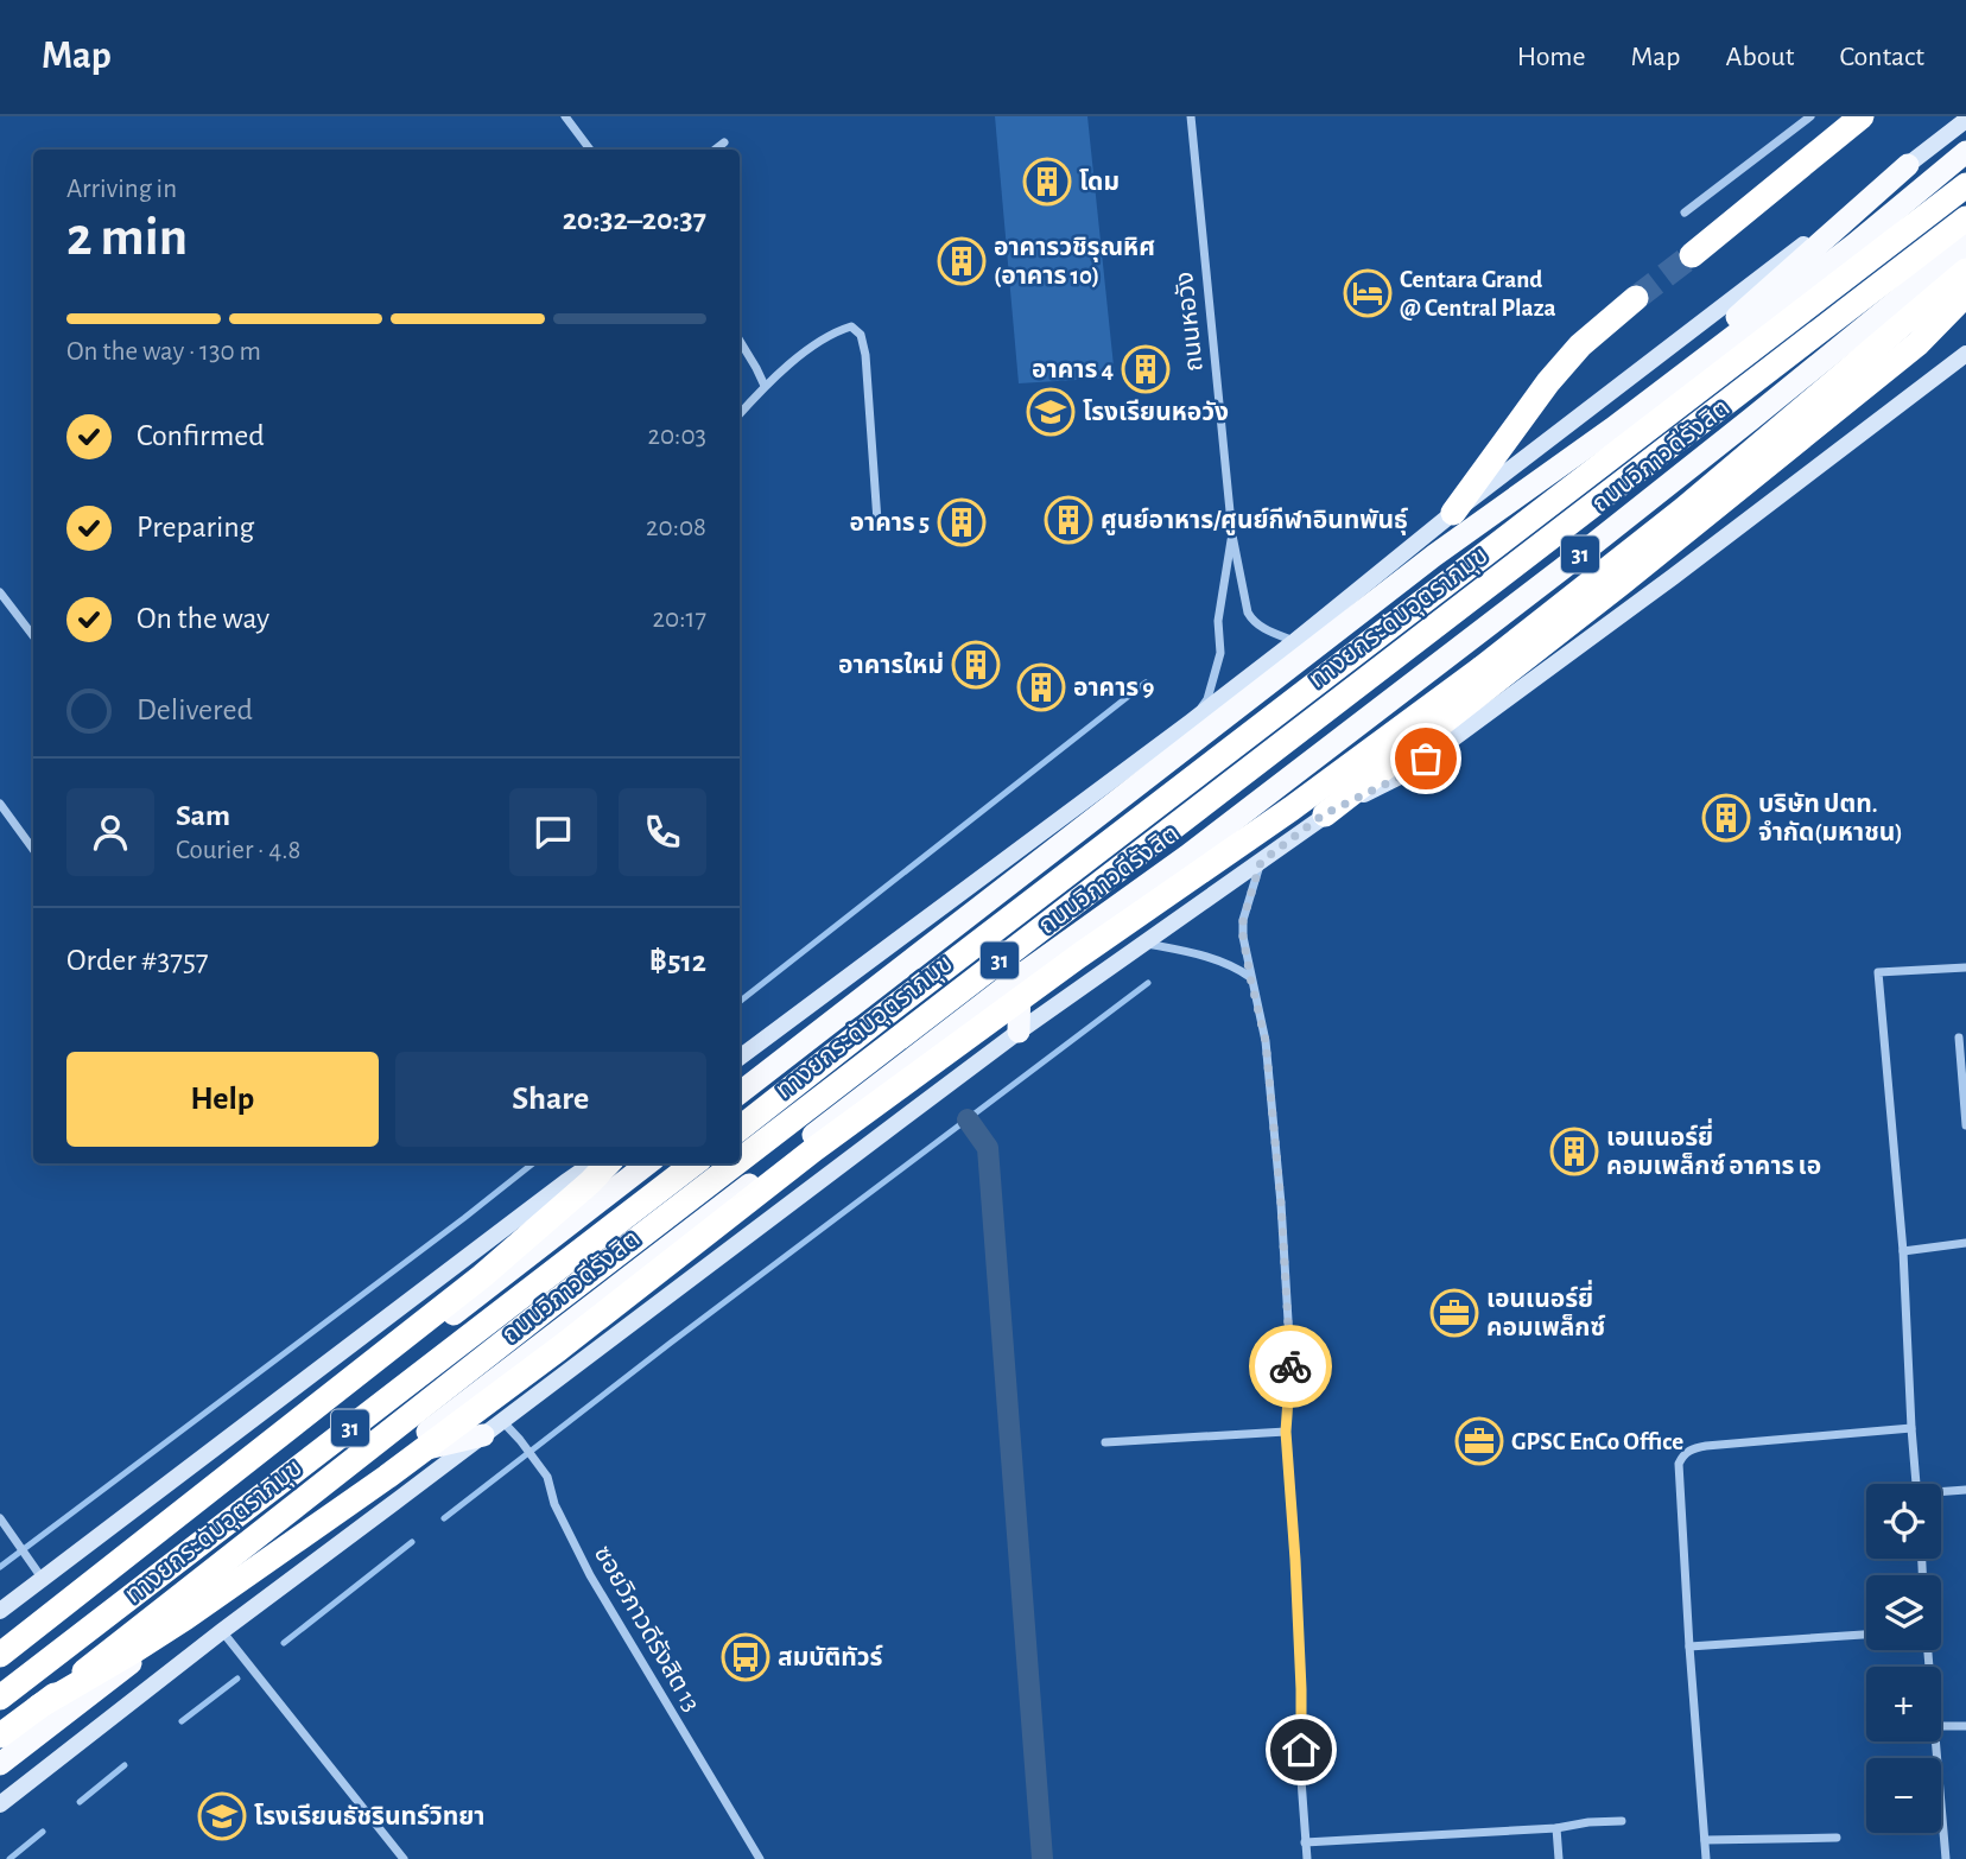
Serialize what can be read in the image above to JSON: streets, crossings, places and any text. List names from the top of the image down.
{
  "streets": {
    "highway": ["ถนนวิภาวดีรังสิต", "31", "ทางยกระดับอุตราภิมุข"],
    "street": ["ถนนหอวัง", "ซอยวิภาวดีรังสิต 13"]
  },
  "places": {
    "building": [
      "โดม",
      "อาคารวชิรุณหิศ (อาคาร 10)",
      "อาคาร 4",
      "ศูนย์อาหาร/ศูนย์กีฬาอินทพันธุ์",
      "อาคาร 5",
      "อาคารใหม่",
      "อาคาร 9",
      "บริษัท ปตท. จำกัด(มหาชน)",
      "เอนเนอร์ยี่ คอมเพล็กซ์ อาคาร เอ"
    ],
    "hotel": ["Centara Grand @ Central Plaza"],
    "school or university": ["โรงเรียนหอวัง", "โรงเรียนธัชรินทร์วิทยา"],
    "office": ["เอนเนอร์ยี่ คอมเพล็กซ์", "GPSC EnCo Office"],
    "bus stop": ["สมบัติทัวร์"]
  },
  "page": {
    "header": "Map",
    "nav": [
      "Home",
      "Map",
      "About",
      "Contact"
    ],
    "heading": ["2 min", "Arriving in", "20:32–20:37"],
    "panel": [
      "Sam",
      "Courier · 4.8",
      "Order #3757",
      "฿512"
    ],
    "bar": "On the way · 130 m",
    "list": [
      ["Confirmed", "20:03"],
      ["Preparing", "20:08"],
      ["On the way", "20:17"],
      "Delivered"
    ],
    "buttons": ["Help", "Share"],
    "map_buttons": ["+", "−"]
  }
}
